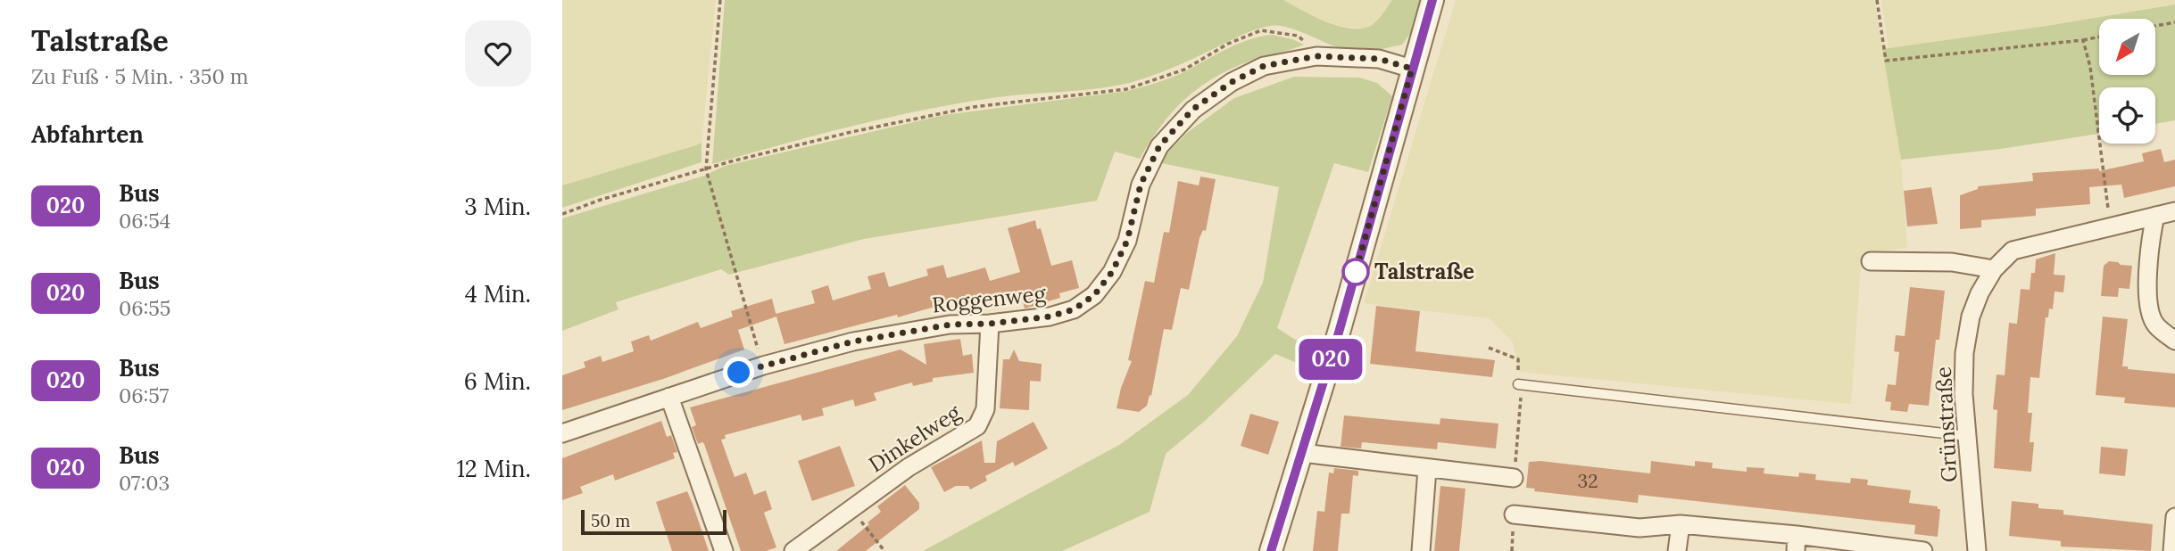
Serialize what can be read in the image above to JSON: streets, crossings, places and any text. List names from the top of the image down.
{
  "streets": {
    "street": ["Roggenweg", "Grünstraße", "Dinkelweg"]
  },
  "crossings": [
    ["Roggenweg", "Dinkelweg"]
  ],
  "places": ["Talstraße"],
  "lines": ["bus line 020"],
  "house_numbers": ["32"],
  "scale_bar": "50 m",
  "north": "bottom left",
  "page": {
    "heading": [
      ["Talstraße", "Zu Fuß · 5 Min. · 350 m"],
      "Abfahrten"
    ],
    "on_map": "020",
    "list": [
      {
        "mark": "020",
        "name": "Bus",
        "note": "06:54",
        "value": "3 Min."
      },
      {
        "mark": "020",
        "name": "Bus",
        "note": "06:55",
        "value": "4 Min."
      },
      {
        "mark": "020",
        "name": "Bus",
        "note": "06:57",
        "value": "6 Min."
      },
      {
        "mark": "020",
        "name": "Bus",
        "note": "07:03",
        "value": "12 Min."
      }
    ],
    "scale": "50 m"
  }
}
